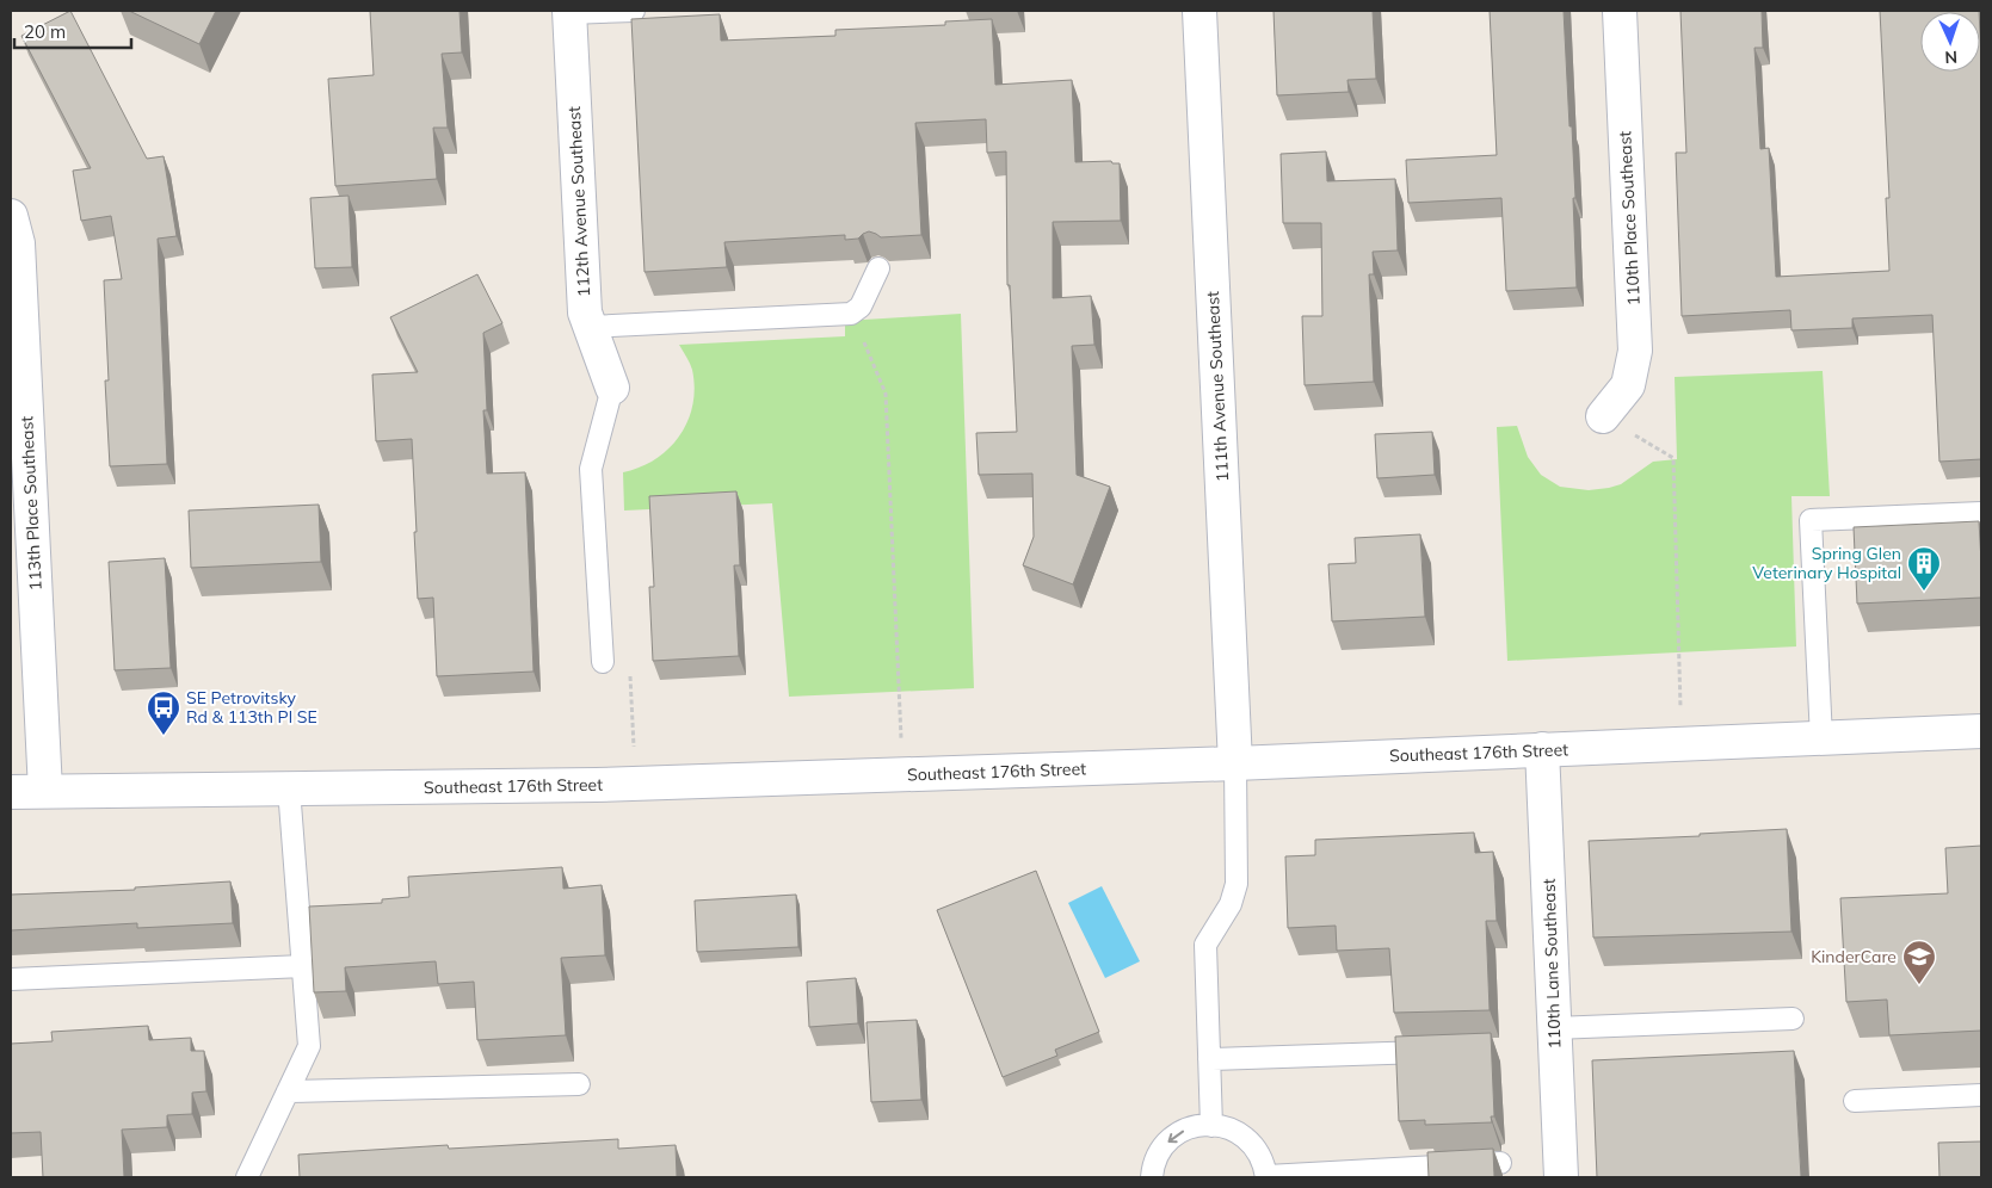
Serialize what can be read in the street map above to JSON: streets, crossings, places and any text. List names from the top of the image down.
{
  "streets": {
    "street": [
      "112th Avenue Southeast",
      "110th Place Southeast",
      "111th Avenue Southeast",
      "113th Place Southeast",
      "Southeast 176th Street",
      "110th Lane Southeast"
    ]
  },
  "crossings": [
    ["111th Avenue Southeast", "Southeast 176th Street"],
    ["113th Place Southeast", "Southeast 176th Street"],
    ["Southeast 176th Street", "110th Lane Southeast"]
  ],
  "places": {
    "building": ["Spring Glen Veterinary Hospital"],
    "bus stop": ["SE Petrovitsky Rd & 113th Pl SE"],
    "school or university": ["KinderCare"]
  },
  "scale_bar": "20 m",
  "north": "bottom"
}
